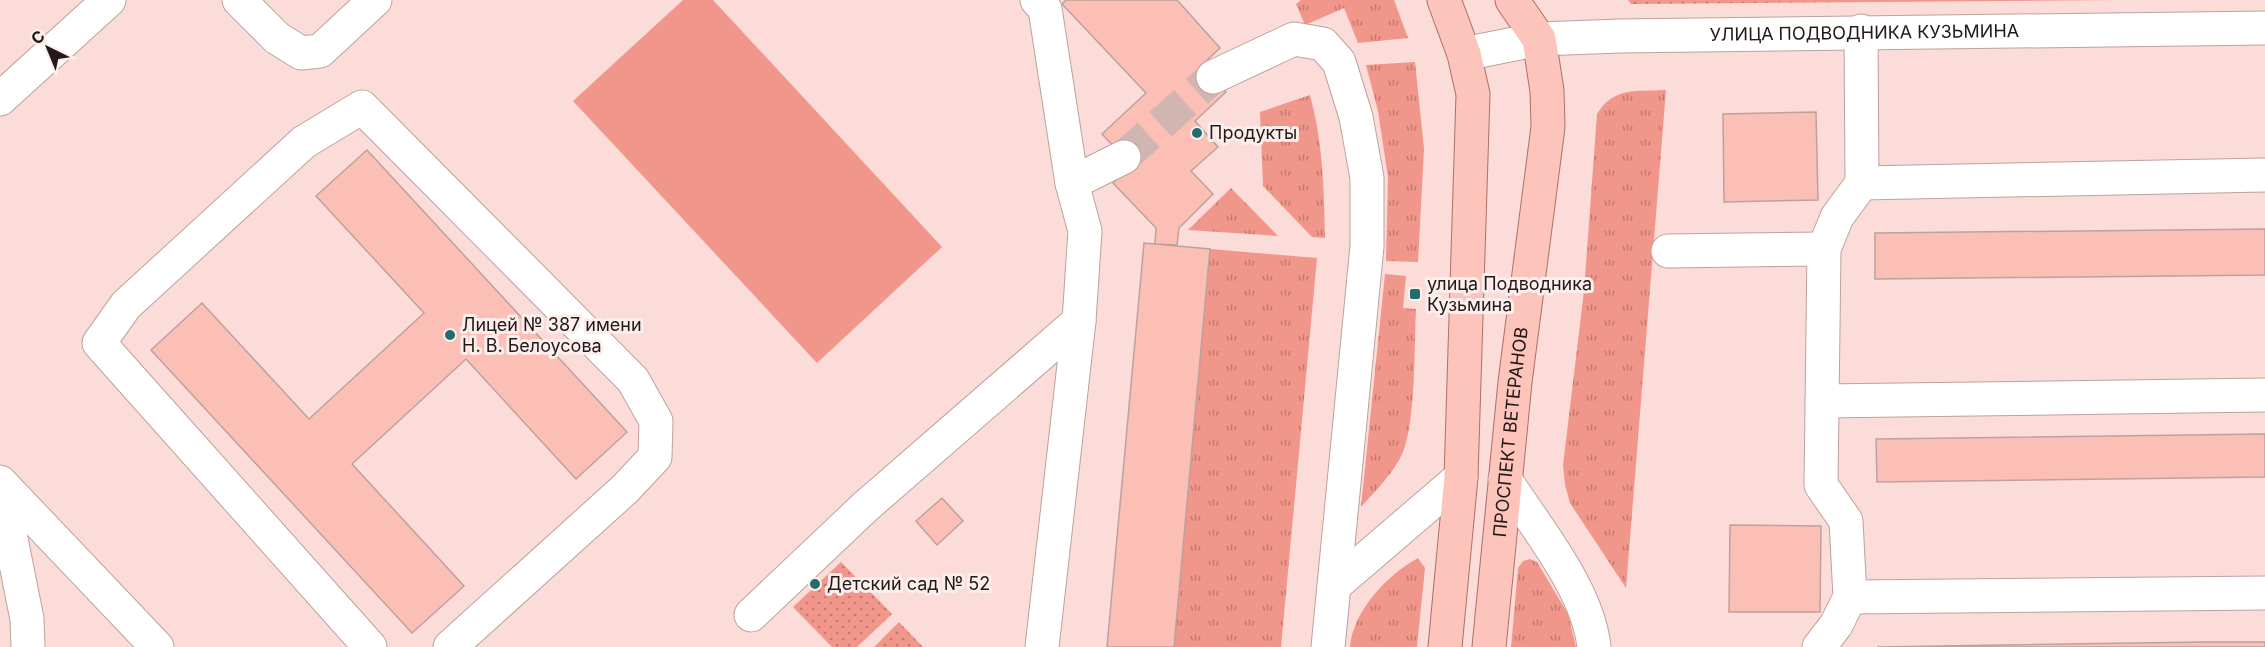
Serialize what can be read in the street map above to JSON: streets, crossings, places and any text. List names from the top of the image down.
{
  "streets": {
    "main road": ["ПРОСПЕКТ ВЕТЕРАНОВ"],
    "street": ["УЛИЦА ПОДВОДНИКА КУЗЬМИНА"]
  },
  "crossings": [
    ["УЛИЦА ПОДВОДНИКА КУЗЬМИНА", "ПРОСПЕКТ ВЕТЕРАНОВ"]
  ],
  "places": {
    "other": ["Продукты", "Лицей № 387 имени Н. В. Белоусова", "Детский сад № 52"],
    "transit": ["улица Подводника Кузьмина"]
  },
  "north": "top left"
}
